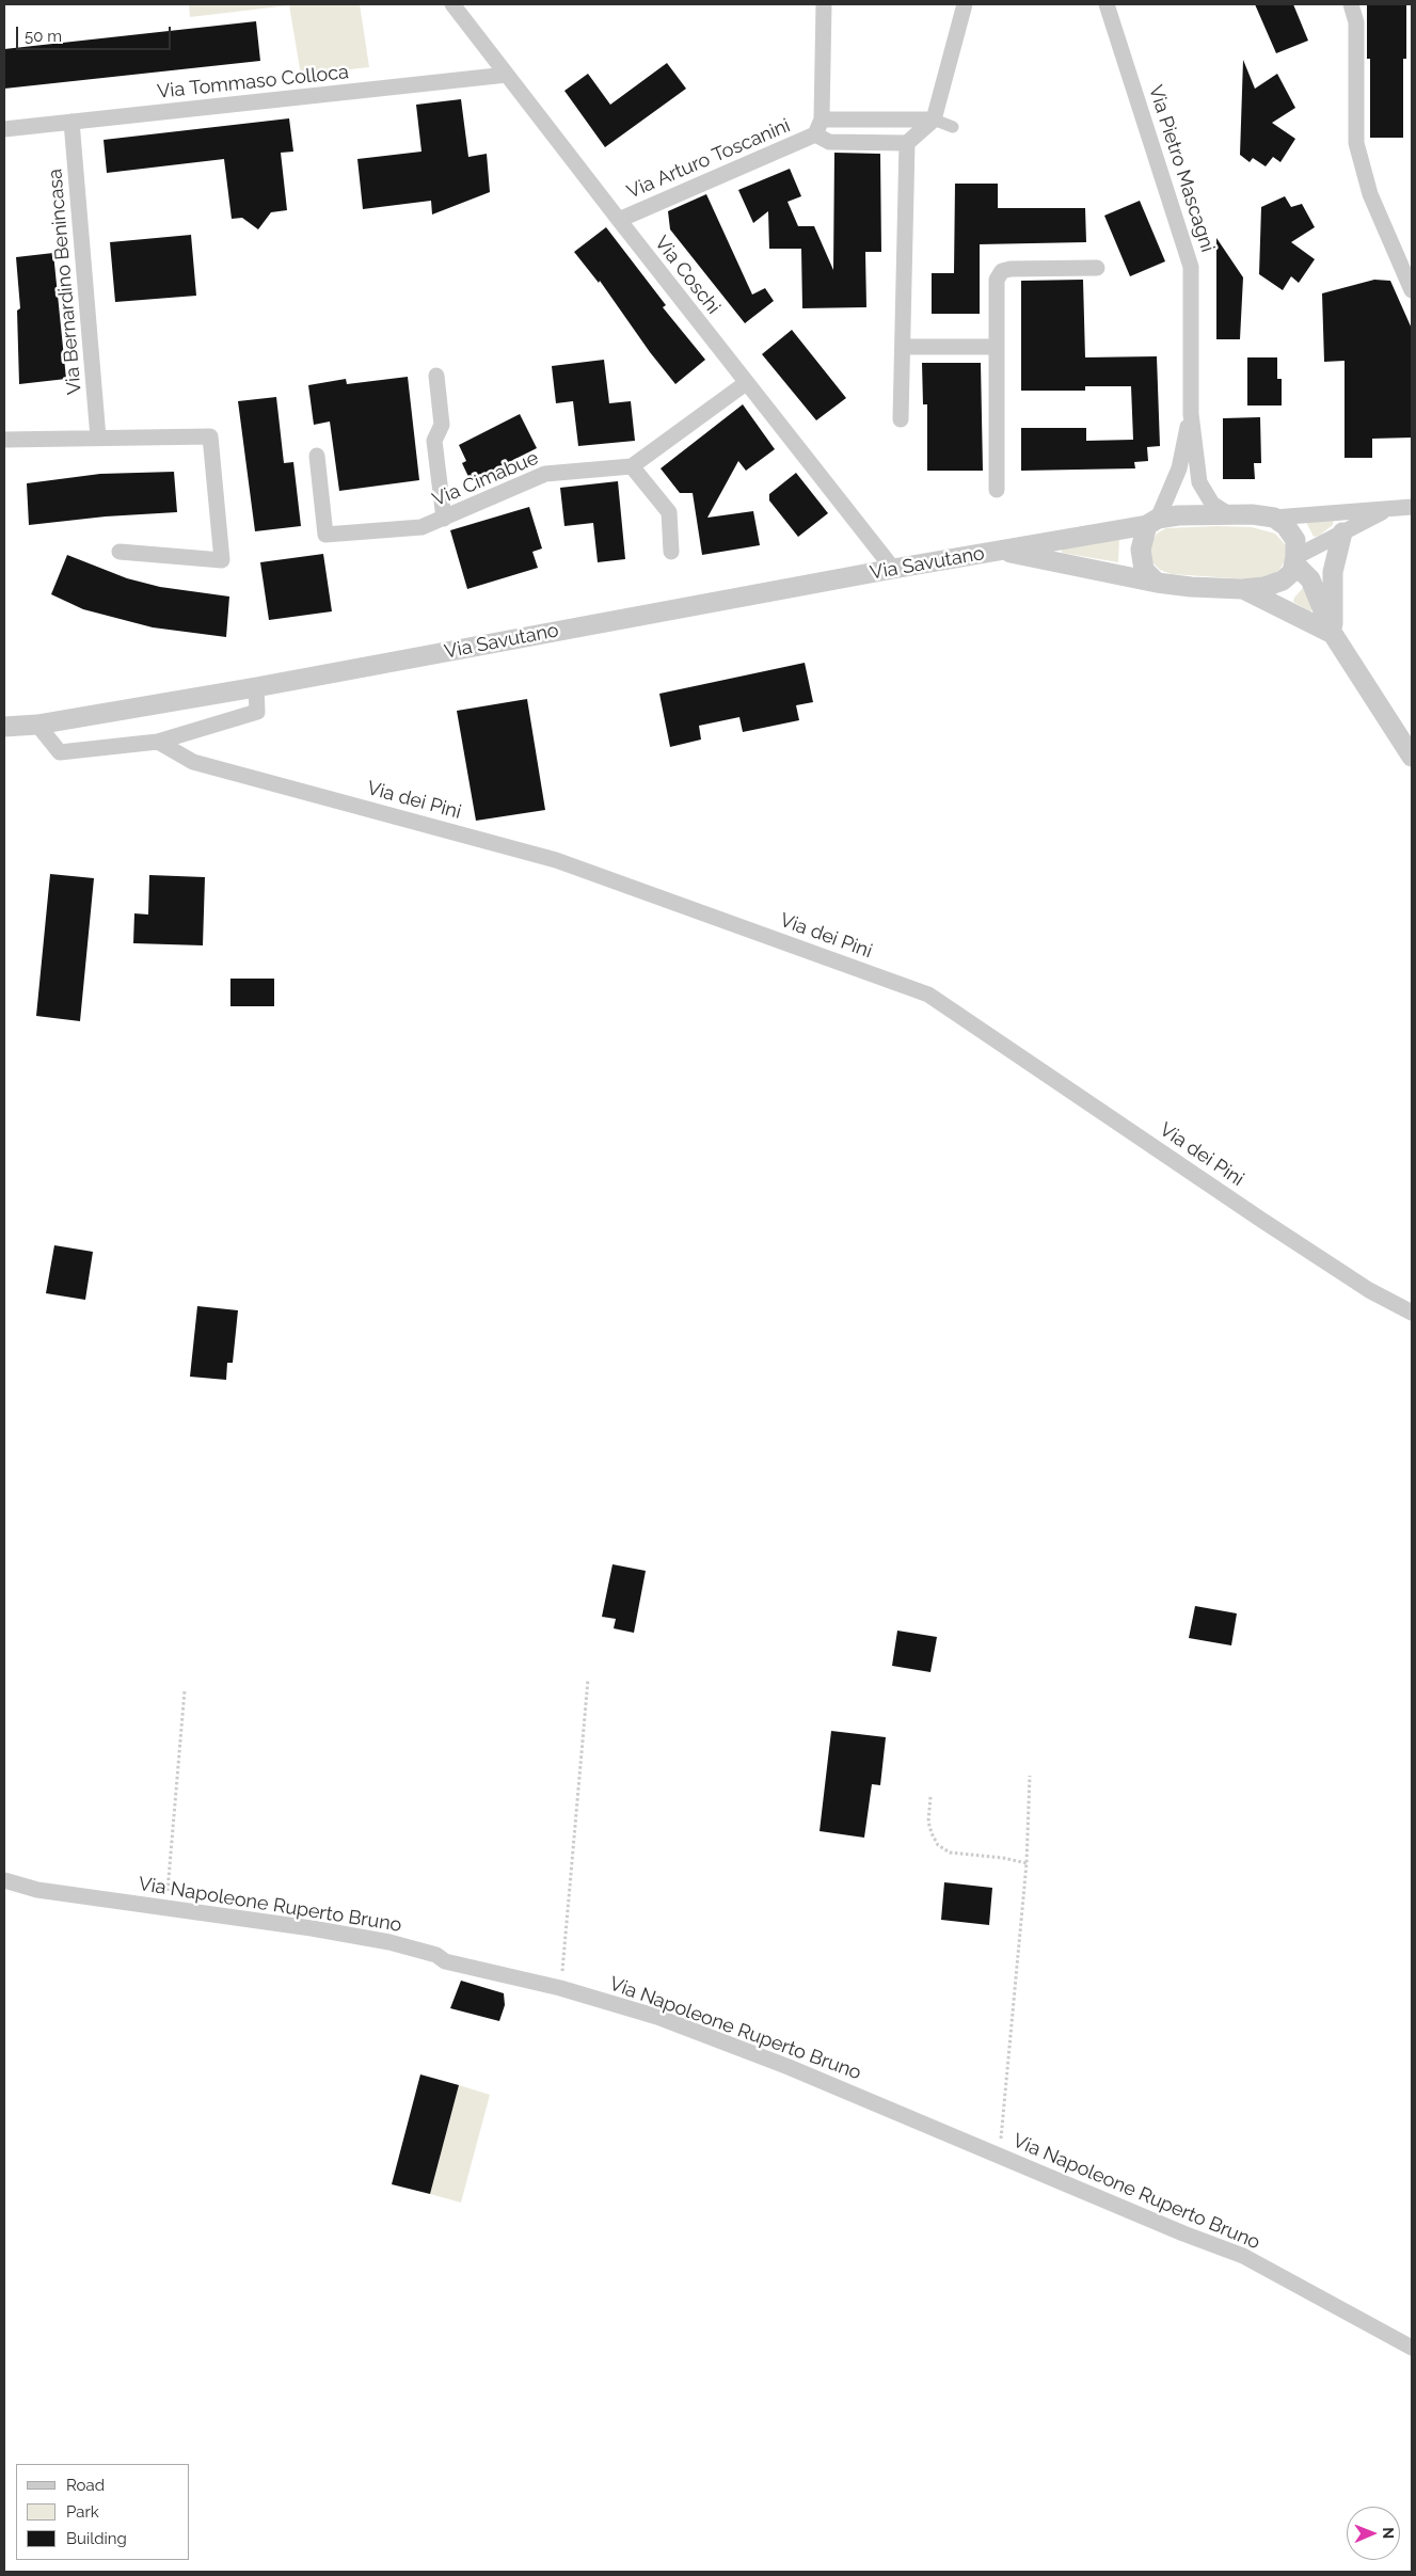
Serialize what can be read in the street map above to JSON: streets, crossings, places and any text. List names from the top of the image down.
{
  "streets": {
    "street": [
      "Via Tommaso Colloca",
      "Via Arturo Toscanini",
      "Via Pietro Mascagni",
      "Via Coschi",
      "Via Bernardino Benincasa",
      "Via Cimabue",
      "Via Savutano",
      "Via dei Pini",
      "Via Napoleone Ruperto Bruno"
    ]
  },
  "crossings": [
    ["Via Tommaso Colloca", "Via Coschi"],
    ["Via Tommaso Colloca", "Via Bernardino Benincasa"],
    ["Via Arturo Toscanini", "Via Coschi"],
    ["Via Coschi", "Via Savutano"]
  ],
  "legend": ["Road", "Park", "Building"],
  "scale_bar": "50 m",
  "north": "right"
}
